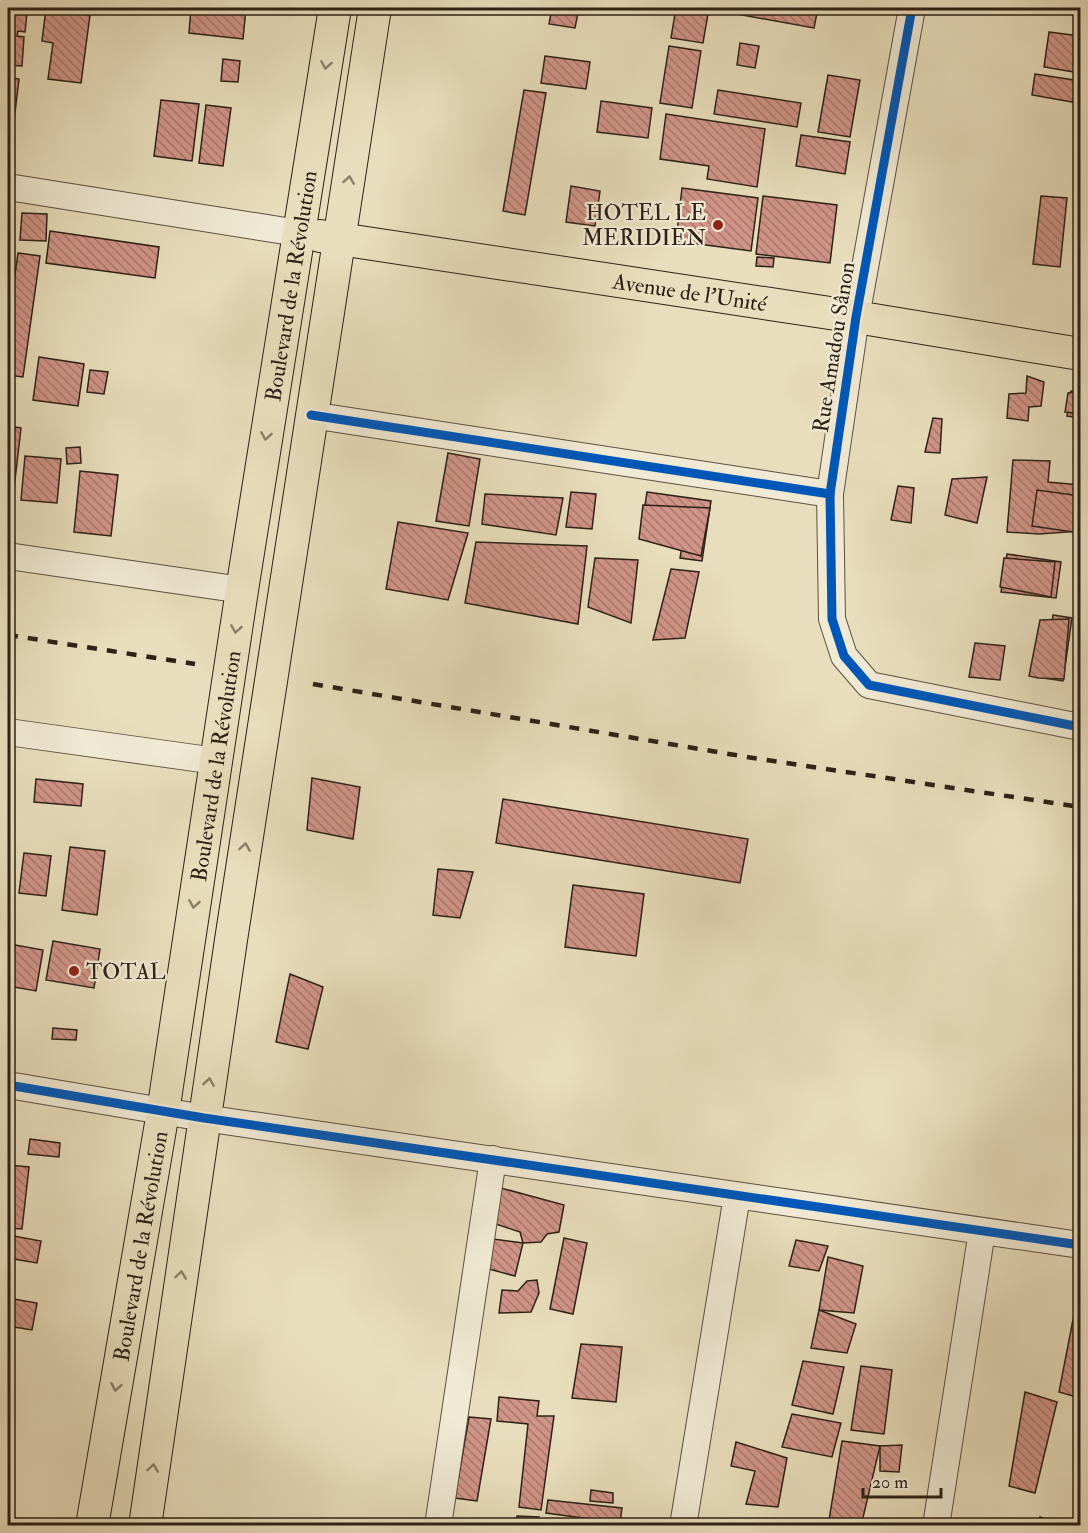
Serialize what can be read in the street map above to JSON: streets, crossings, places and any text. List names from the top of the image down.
{
  "streets": {
    "main road": ["Boulevard de la Révolution", "Avenue de l'Unité"],
    "street": ["Rue Amadou Sânon"]
  },
  "crossings": [
    ["Boulevard de la Révolution", "Avenue de l'Unité"],
    ["Avenue de l'Unité", "Rue Amadou Sânon"]
  ],
  "places": ["HOTEL LE MERIDIEN", "TOTAL"],
  "scale_bar": "20 m"
}
